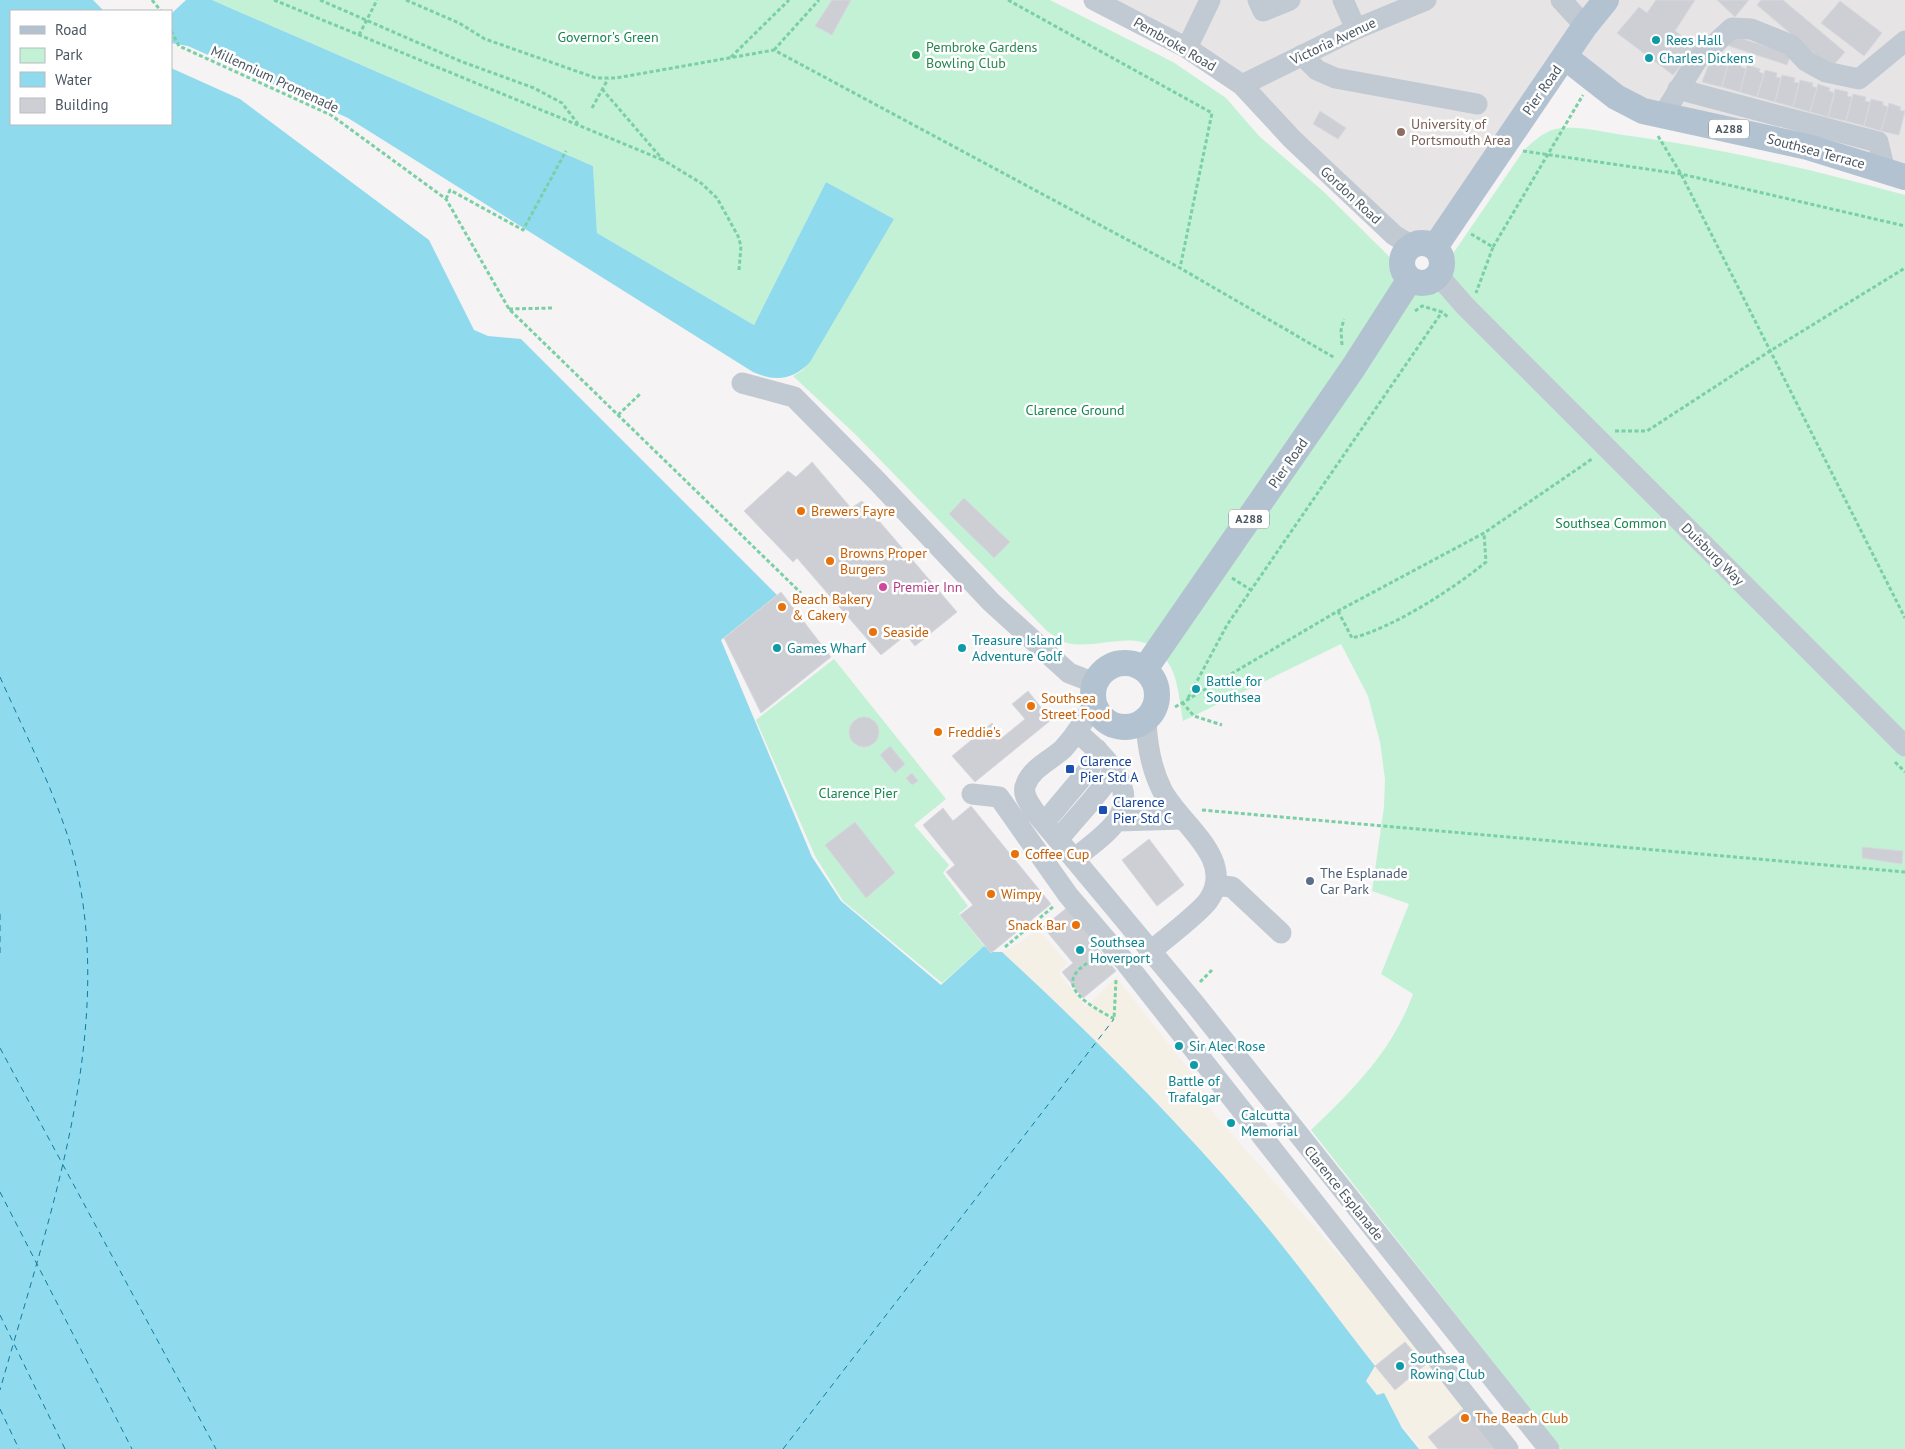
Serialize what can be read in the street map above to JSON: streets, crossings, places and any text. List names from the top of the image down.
{
  "streets": {
    "main road": ["Pier Road", "A288", "Southsea Terrace"],
    "street": [
      "Victoria Avenue",
      "Pembroke Road",
      "Gordon Road",
      "Duisburg Way",
      "Clarence Esplanade"
    ],
    "path": ["Millennium Promenade"]
  },
  "crossings": [
    ["Victoria Avenue", "Pembroke Road"],
    ["Pembroke Road", "Gordon Road"],
    ["Pier Road", "Southsea Terrace"],
    ["Pier Road", "Gordon Road"],
    ["Pier Road", "Duisburg Way"],
    ["Pier Road", "Clarence Esplanade"],
    ["Gordon Road", "Duisburg Way"]
  ],
  "parks": [
    "Governor's Green",
    "Clarence Ground",
    "Southsea Common",
    "Clarence Pier"
  ],
  "places": {
    "other": [
      "Rees Hall",
      "Pembroke Gardens Bowling Club",
      "Charles Dickens",
      "University of Portsmouth Area",
      "Brewers Fayre",
      "Browns Proper Burgers",
      "Premier Inn",
      "Beach Bakery & Cakery",
      "Seaside",
      "Games Wharf",
      "Treasure Island Adventure Golf",
      "Battle for Southsea",
      "Southsea Street Food",
      "Freddie's",
      "Coffee Cup",
      "The Esplanade Car Park",
      "Wimpy",
      "Snack Bar",
      "Southsea Hoverport",
      "Sir Alec Rose",
      "Battle of Trafalgar",
      "Calcutta Memorial",
      "Southsea Rowing Club",
      "The Beach Club"
    ],
    "transit": ["Clarence Pier Std A", "Clarence Pier Std C"]
  },
  "legend": [
    "Road",
    "Park",
    "Water",
    "Building"
  ]
}
